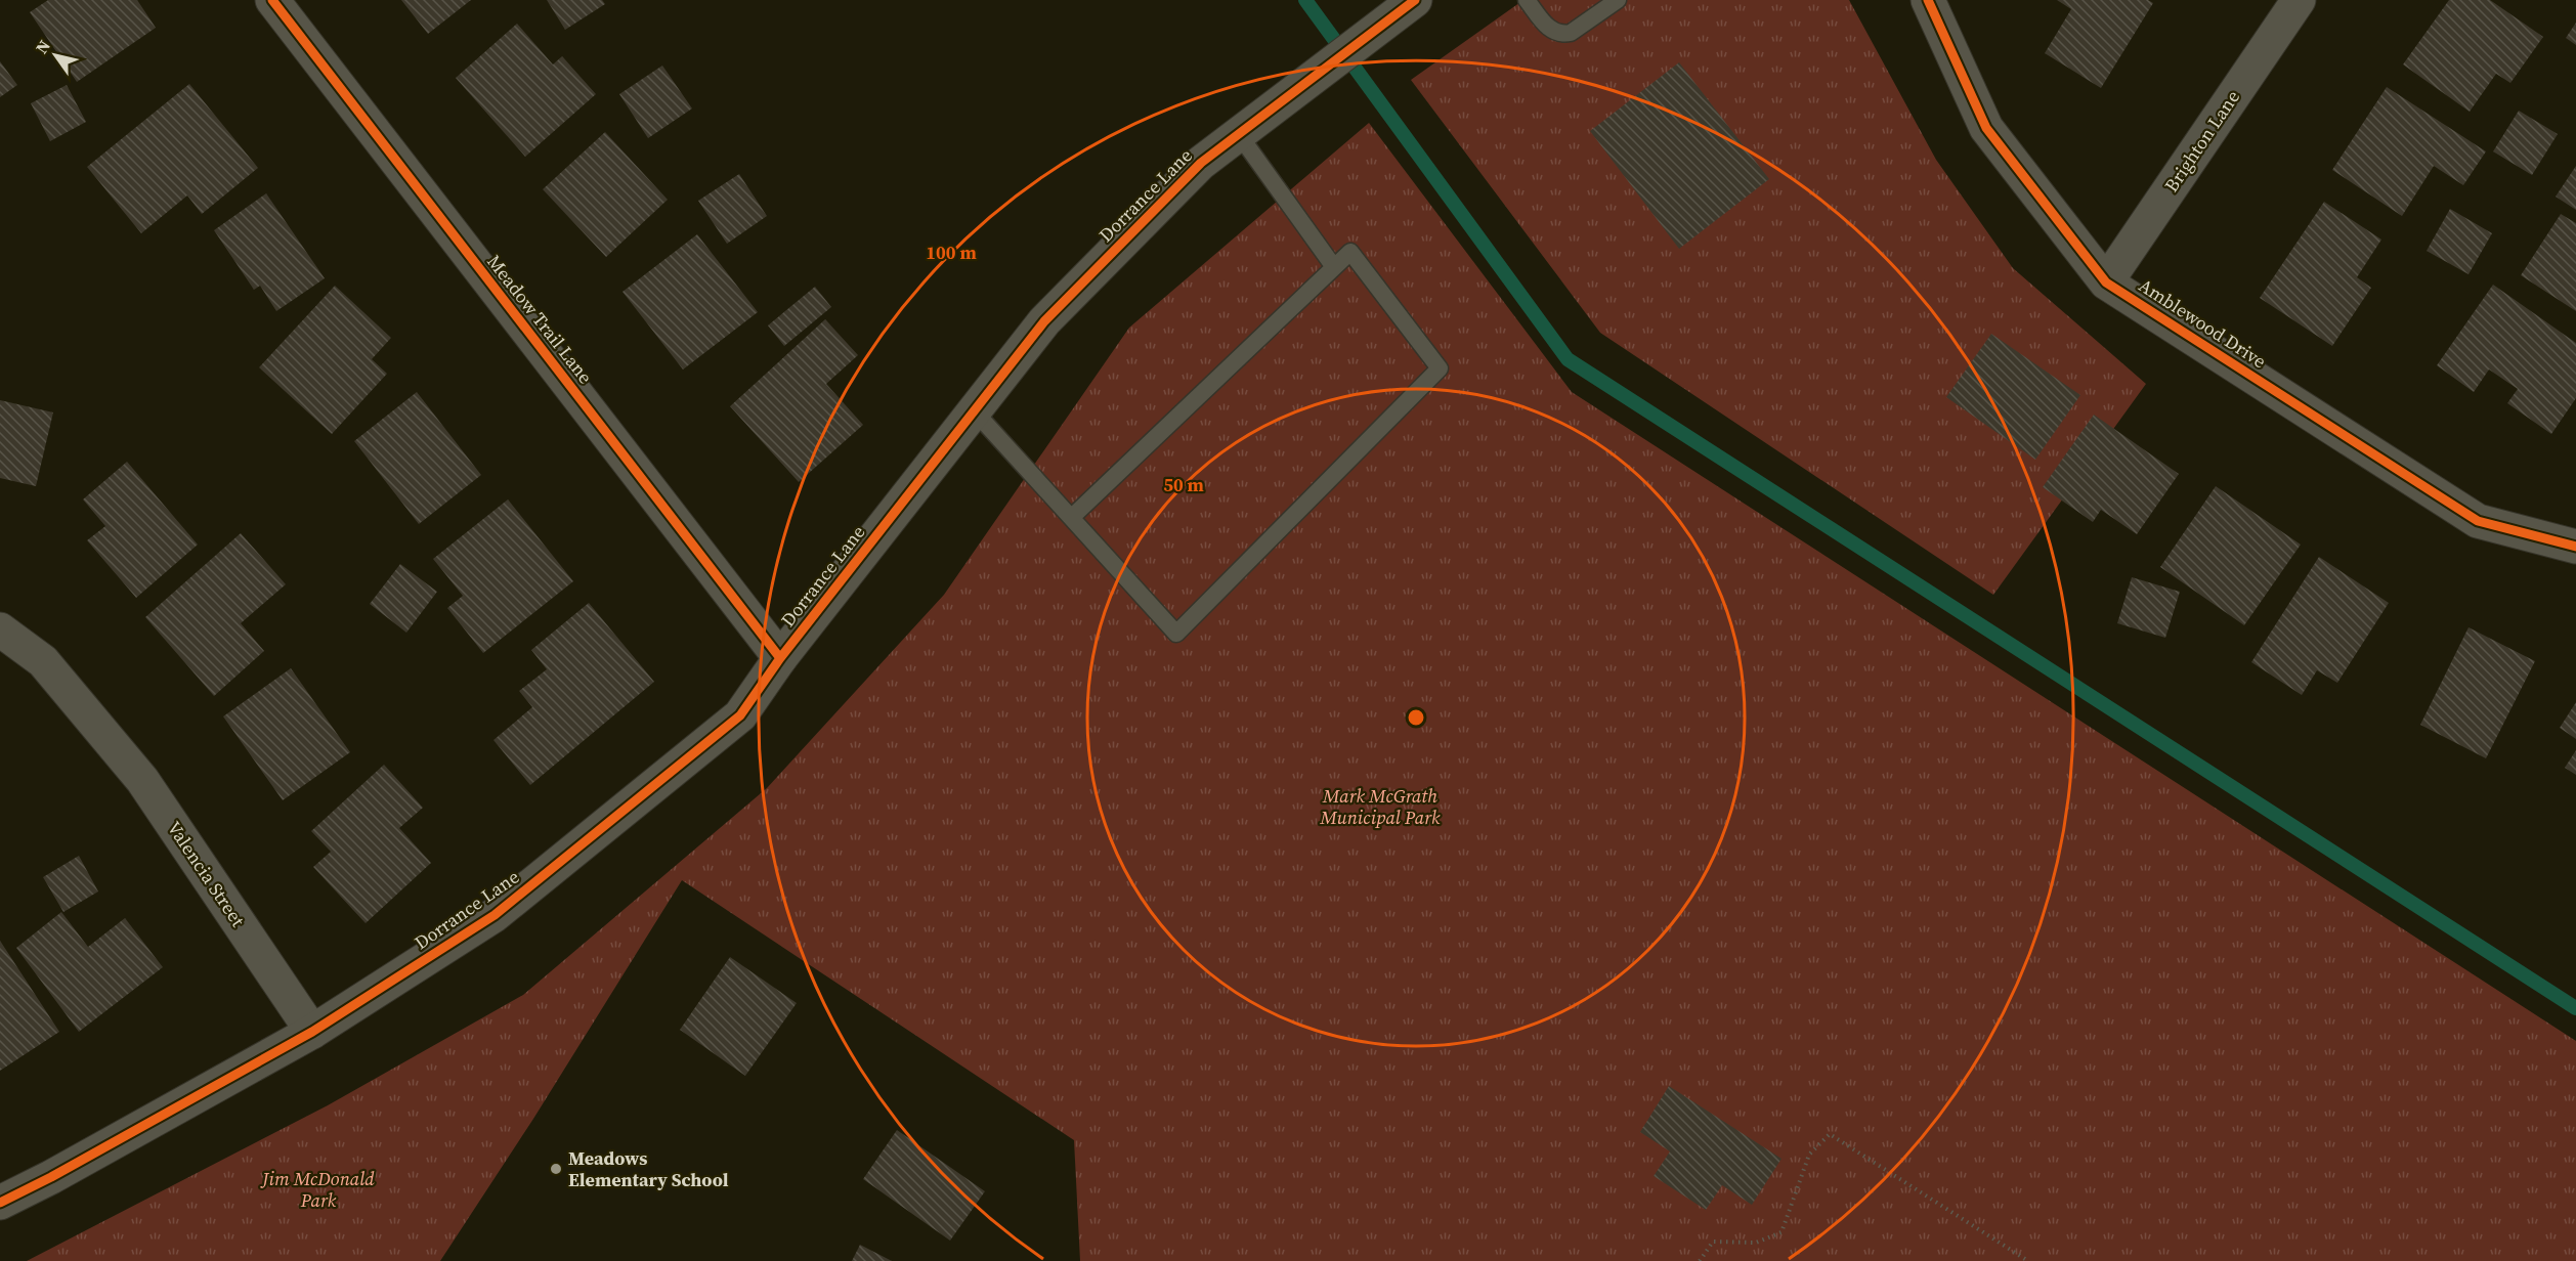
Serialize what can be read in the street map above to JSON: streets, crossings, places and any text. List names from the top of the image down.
{
  "streets": {
    "street": [
      "Brighton Lane",
      "Dorrance Lane",
      "Meadow Trail Lane",
      "Amblewood Drive",
      "Valencia Street"
    ]
  },
  "crossings": [
    ["Brighton Lane", "Amblewood Drive"],
    ["Dorrance Lane", "Meadow Trail Lane"],
    ["Dorrance Lane", "Valencia Street"]
  ],
  "parks": ["Mark McGrath Municipal Park", "Jim McDonald Park"],
  "places": ["Meadows Elementary School"],
  "north": "top left",
  "rings": ["100 m", "50 m"]
}
